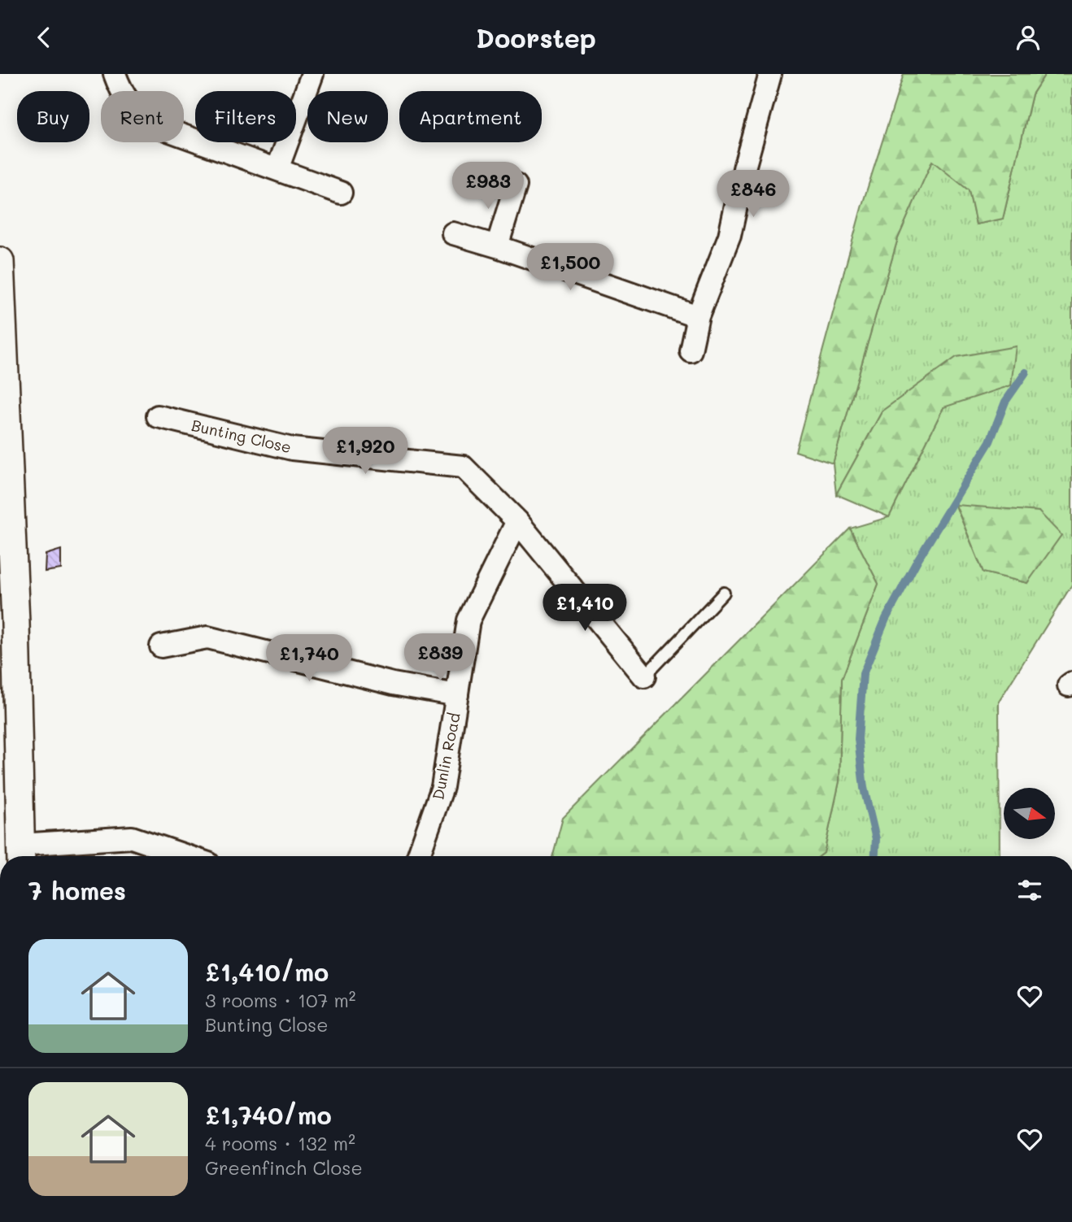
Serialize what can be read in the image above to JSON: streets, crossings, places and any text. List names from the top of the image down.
{
  "streets": {
    "street": ["Bunting Close", "Dunlin Road"]
  },
  "crossings": [
    ["Bunting Close", "Dunlin Road"]
  ],
  "north": "right",
  "page": {
    "header": "Doorstep",
    "chip": [
      "Buy",
      "Rent",
      "Filters",
      "New",
      "Apartment"
    ],
    "price": [
      "£983",
      "£846",
      "£1,500",
      "£1,920",
      "£1,410",
      "£839",
      "£1,740"
    ],
    "heading": "7 homes",
    "list": [
      {
        "name": "£1,410/mo",
        "note": "3 rooms · 107 m² · Bunting Close"
      },
      {
        "name": "£1,740/mo",
        "note": "4 rooms · 132 m² · Greenfinch Close"
      }
    ]
  }
}
